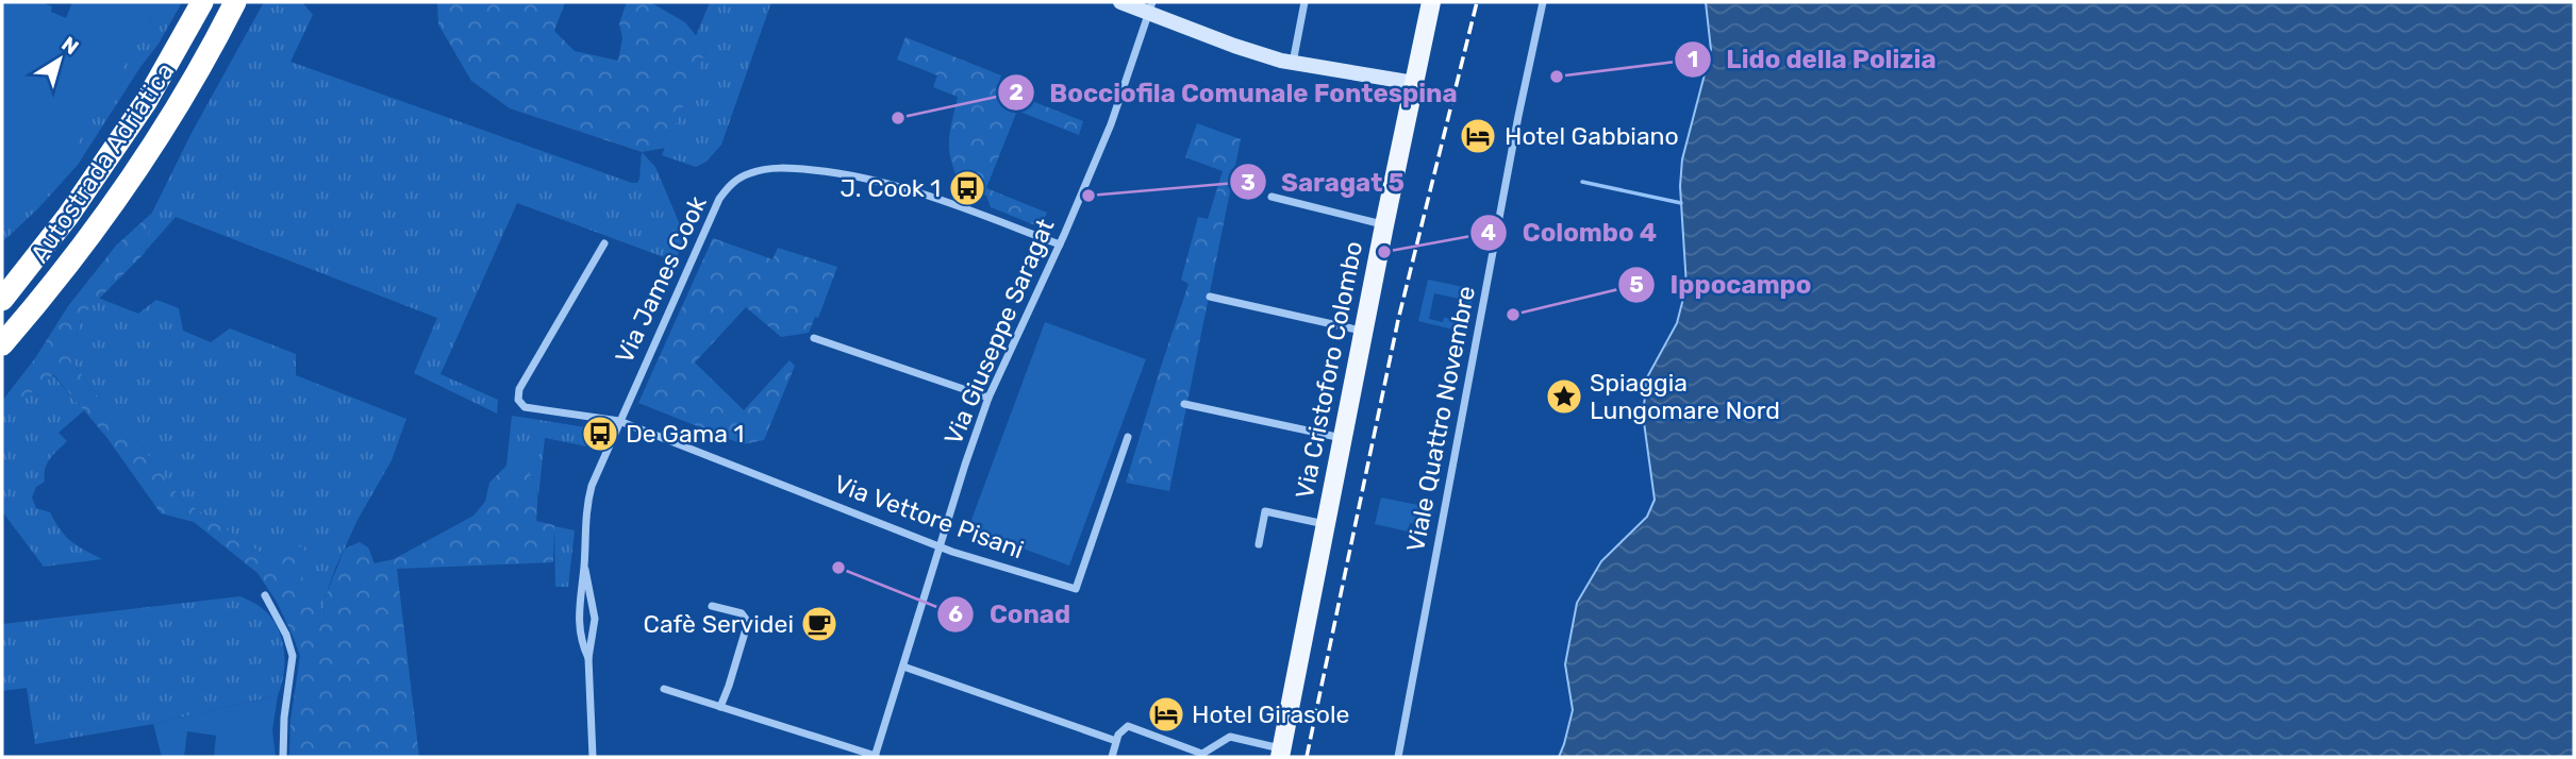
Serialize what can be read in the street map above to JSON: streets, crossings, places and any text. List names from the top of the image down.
{
  "streets": {
    "highway": ["Autostrada Adriatica"],
    "main road": ["Via Cristoforo Colombo"],
    "street": [
      "Via James Cook",
      "Via Giuseppe Saragat",
      "Viale Quattro Novembre",
      "Via Vettore Pisani"
    ]
  },
  "crossings": [
    ["Via James Cook", "Via Giuseppe Saragat"],
    ["Via James Cook", "Via Vettore Pisani"],
    ["Via Giuseppe Saragat", "Via Vettore Pisani"]
  ],
  "places": {
    "other": [
      "Lido della Polizia",
      "Bocciofila Comunale Fontespina",
      "Saragat 5",
      "Colombo 4",
      "Ippocampo",
      "Conad"
    ],
    "hotel": ["Hotel Gabbiano", "Hotel Girasole"],
    "bus stop": ["J. Cook 1", "De Gama 1"],
    "place": ["Spiaggia Lungomare Nord"],
    "cafe": ["Cafè Servidei"]
  },
  "north": "top right"
}
